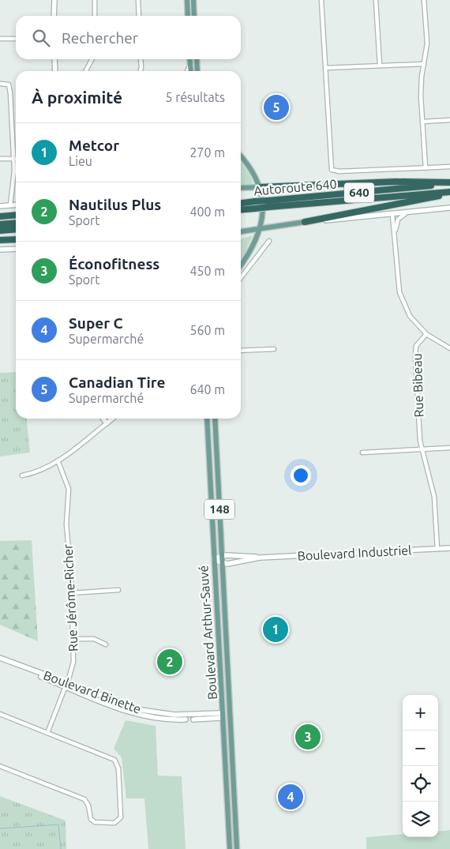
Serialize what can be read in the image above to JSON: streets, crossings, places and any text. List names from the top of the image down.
{
  "streets": {
    "highway": ["Autoroute 640", "640"],
    "main road": ["148", "Boulevard Arthur-Sauvé"],
    "street": [
      "Rue Bibeau",
      "Boulevard Industriel",
      "Rue Jérôme-Richer",
      "Boulevard Binette"
    ]
  },
  "crossings": [
    ["Rue Bibeau", "Boulevard Industriel"],
    ["Boulevard Industriel", "Boulevard Arthur-Sauvé"],
    ["Rue Jérôme-Richer", "Boulevard Binette"],
    ["Boulevard Arthur-Sauvé", "Boulevard Binette"]
  ],
  "page": {
    "search": "Rechercher",
    "heading": ["À proximité", "5 résultats"],
    "pins": [
      "5",
      "1",
      "2",
      "3",
      "4"
    ],
    "list": [
      {
        "mark": "1",
        "name": "Metcor",
        "note": "Lieu",
        "value": "270 m"
      },
      {
        "mark": "2",
        "name": "Nautilus Plus",
        "note": "Sport",
        "value": "400 m"
      },
      {
        "mark": "3",
        "name": "Éconofitness",
        "note": "Sport",
        "value": "450 m"
      },
      {
        "mark": "4",
        "name": "Super C",
        "note": "Supermarché",
        "value": "560 m"
      },
      {
        "mark": "5",
        "name": "Canadian Tire",
        "note": "Supermarché",
        "value": "640 m"
      }
    ],
    "map_buttons": ["+", "−"]
  }
}
